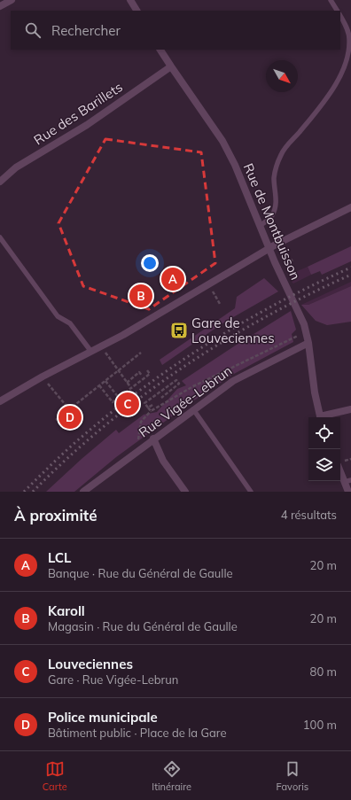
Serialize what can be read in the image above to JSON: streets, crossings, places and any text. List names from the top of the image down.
{
  "streets": {
    "street": ["Rue des Barillets", "Rue de Montbuisson", "Rue Vigée-Lebrun"]
  },
  "crossings": [
    ["Rue des Barillets", "Rue de Montbuisson"],
    ["Rue de Montbuisson", "Rue Vigée-Lebrun"]
  ],
  "places": {
    "bus stop": ["Gare de Louveciennes"]
  },
  "north": "bottom right",
  "page": {
    "search": "Rechercher",
    "pins": [
      "A",
      "B",
      "C",
      "D"
    ],
    "heading": ["À proximité", "4 résultats"],
    "list": [
      {
        "mark": "A",
        "name": "LCL",
        "note": "Banque · Rue du Général de Gaulle",
        "value": "20 m"
      },
      {
        "mark": "B",
        "name": "Karoll",
        "note": "Magasin · Rue du Général de Gaulle",
        "value": "20 m"
      },
      {
        "mark": "C",
        "name": "Louveciennes",
        "note": "Gare · Rue Vigée-Lebrun",
        "value": "80 m"
      },
      {
        "mark": "D",
        "name": "Police municipale",
        "note": "Bâtiment public · Place de la Gare",
        "value": "100 m"
      }
    ],
    "nav": ["Carte", "Itinéraire", "Favoris"]
  }
}
